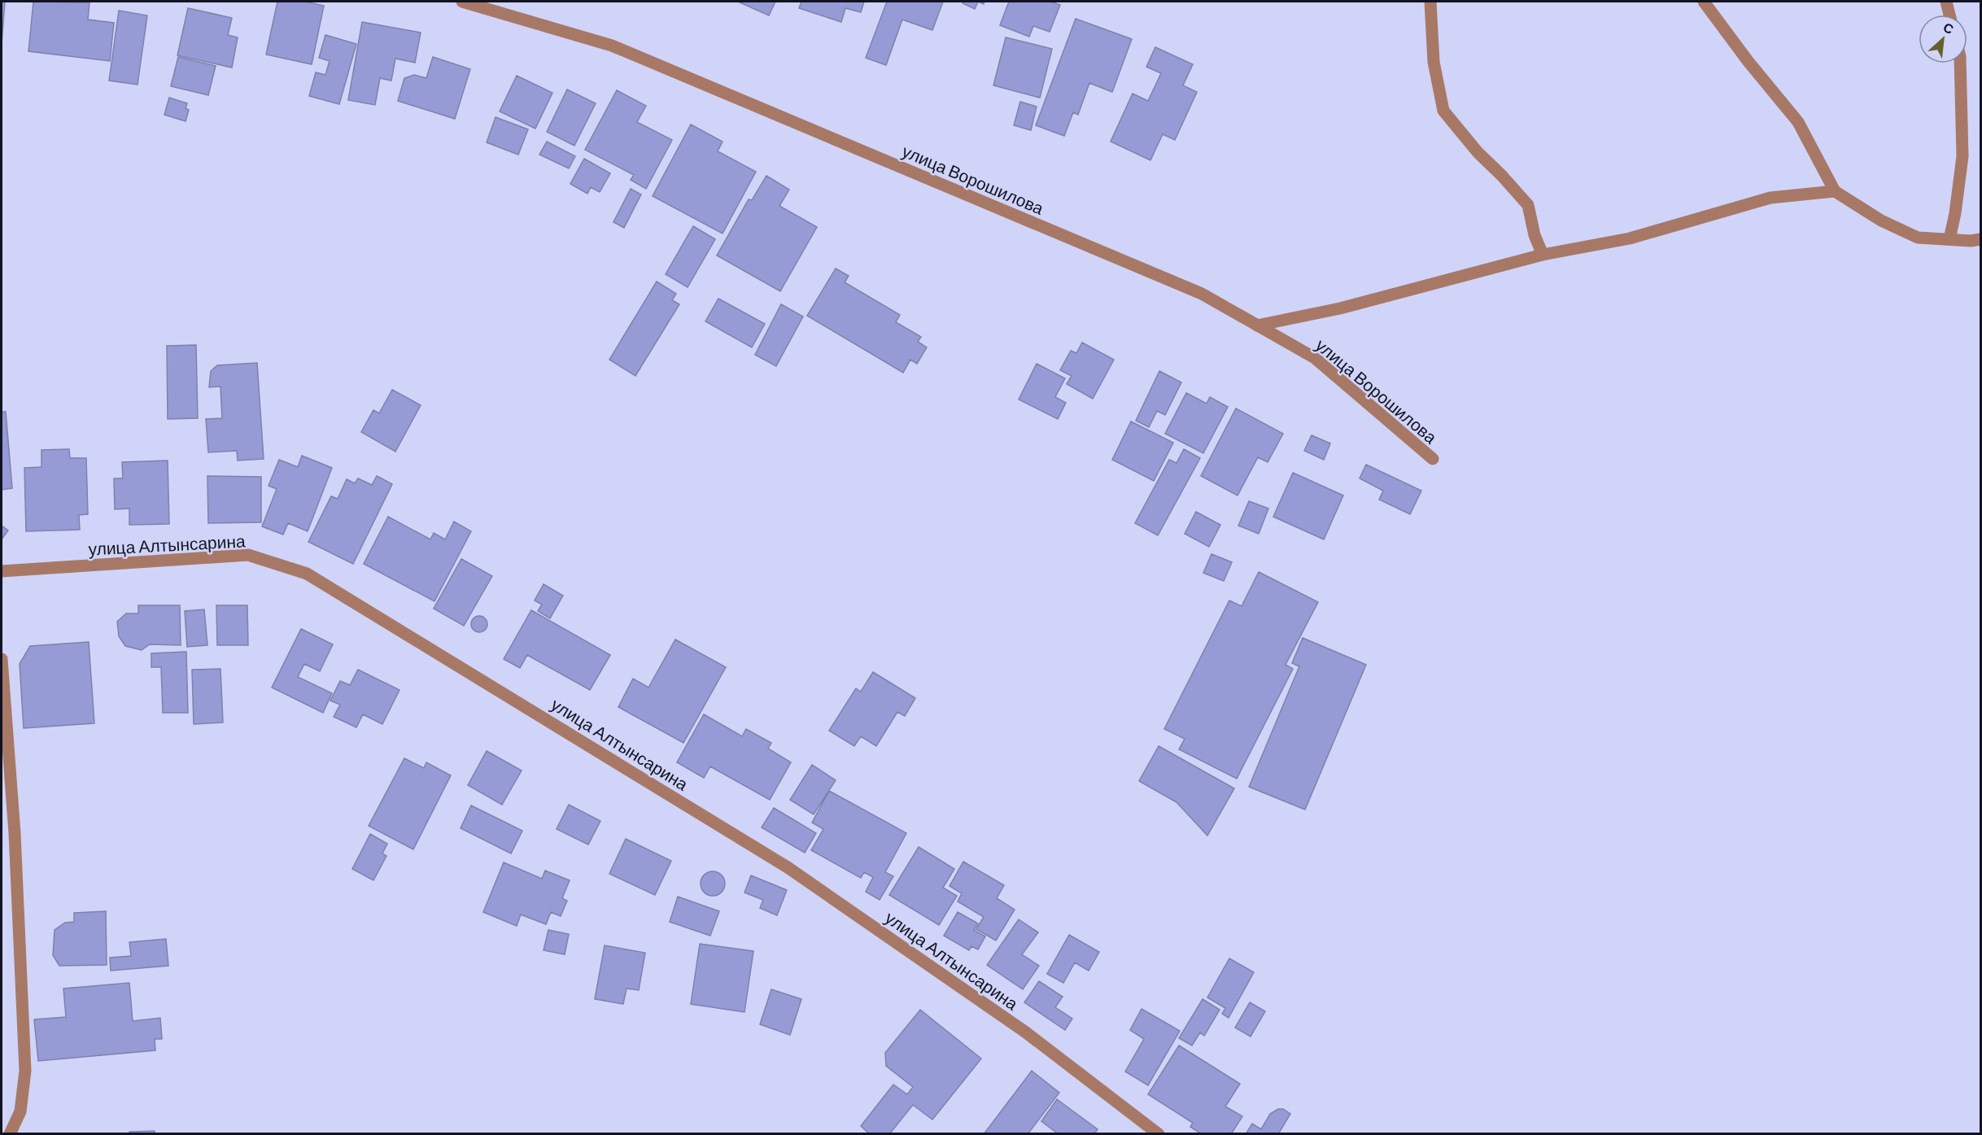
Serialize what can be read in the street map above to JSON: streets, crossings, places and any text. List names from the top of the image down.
{
  "streets": {
    "street": ["улица Ворошилова", "улица Алтынсарина"]
  },
  "north": "top right"
}
